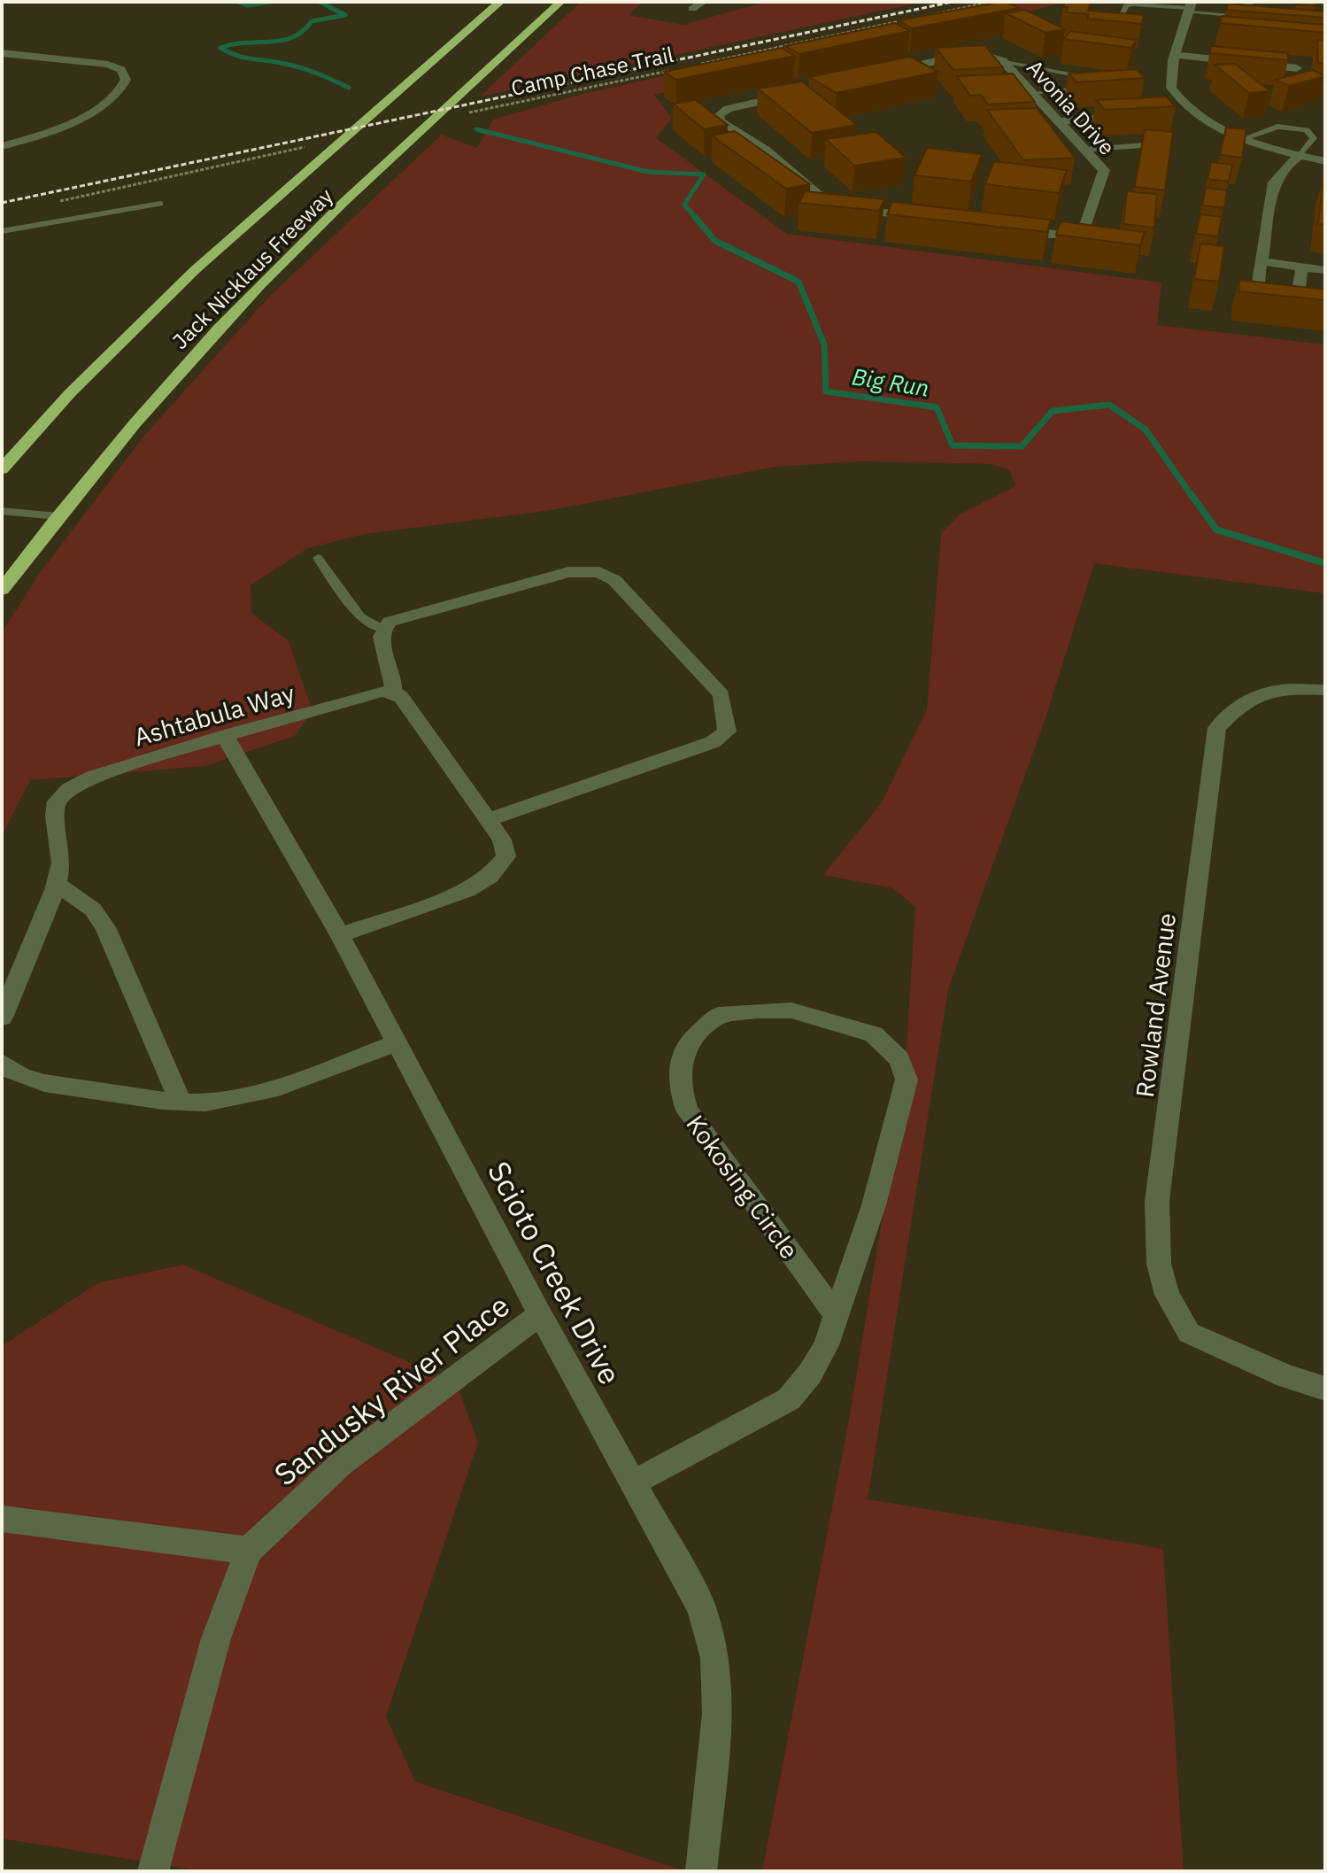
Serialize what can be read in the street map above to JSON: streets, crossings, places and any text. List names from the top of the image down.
{
  "streets": {
    "highway": ["Jack Nicklaus Freeway"],
    "street": [
      "Avonia Drive",
      "Ashtabula Way",
      "Rowland Avenue",
      "Kokosing Circle",
      "Scioto Creek Drive",
      "Sandusky River Place"
    ],
    "path": ["Camp Chase Trail"]
  },
  "crossings": [
    ["Ashtabula Way", "Scioto Creek Drive"],
    ["Kokosing Circle", "Scioto Creek Drive"],
    ["Scioto Creek Drive", "Sandusky River Place"]
  ],
  "water": ["Big Run"]
}
